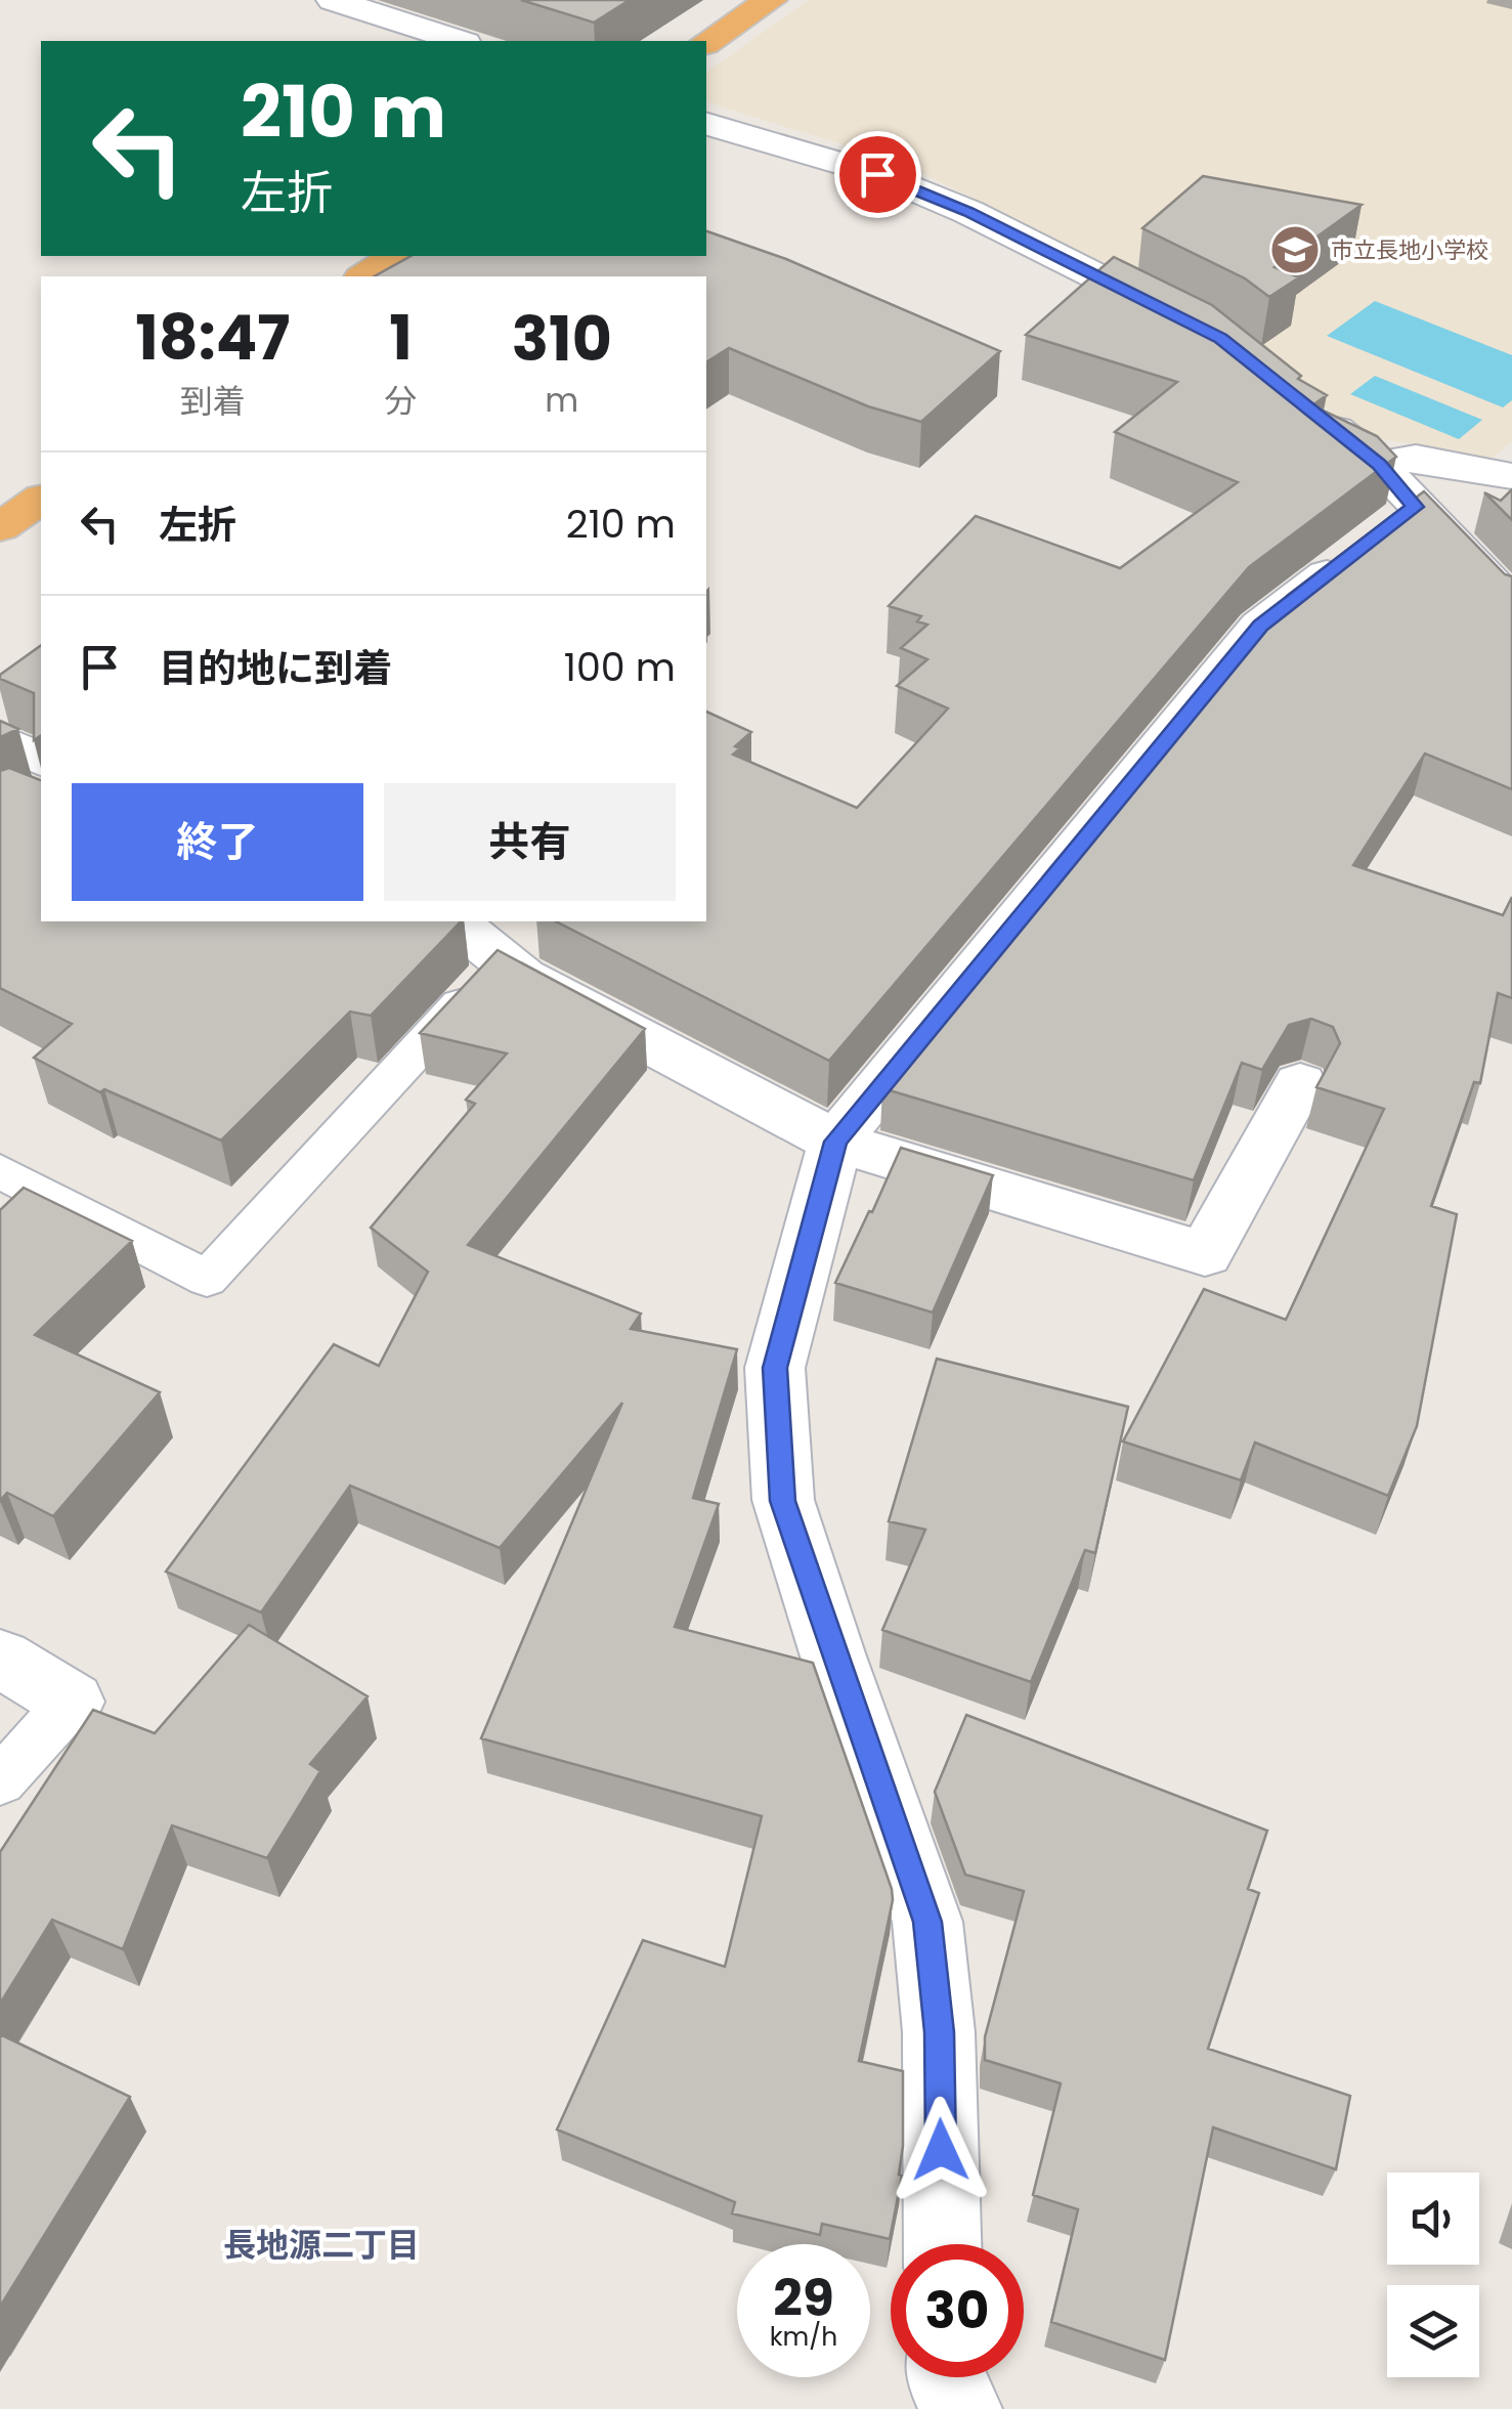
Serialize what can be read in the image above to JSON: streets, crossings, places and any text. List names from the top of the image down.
{
  "districts": ["長地源二丁目"],
  "places": {
    "school or university": ["市立長地小学校"]
  },
  "page": {
    "turn": ["210 m", "左折"],
    "eta": [
      "18:47",
      "到着",
      "1",
      "分",
      "310",
      "m"
    ],
    "list": [
      {
        "name": "左折",
        "value": "210 m"
      },
      {
        "name": "目的地に到着",
        "value": "100 m"
      }
    ],
    "buttons": ["終了", "共有"],
    "speed": "29 km/h",
    "limit": "30"
  }
}
